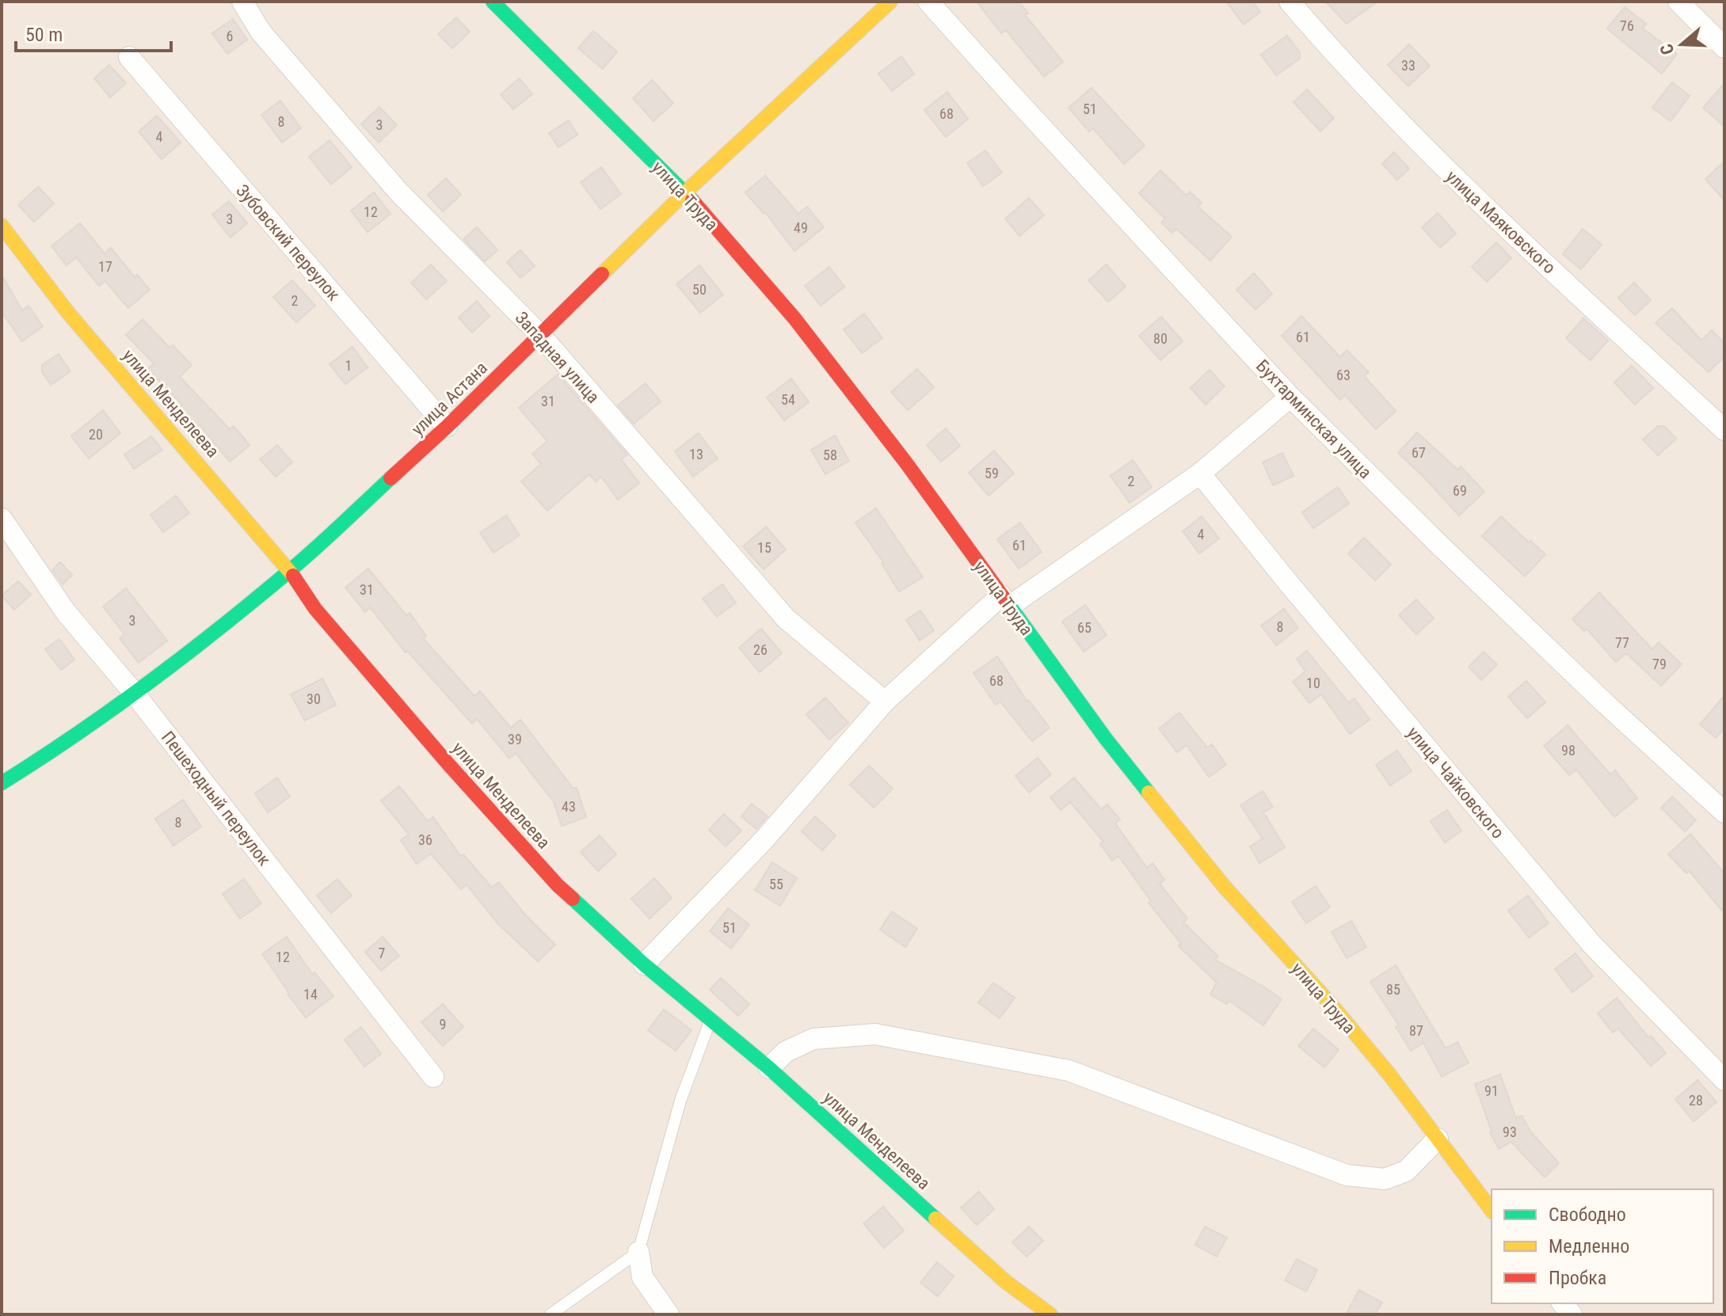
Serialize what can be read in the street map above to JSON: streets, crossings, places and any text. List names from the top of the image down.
{
  "streets": {
    "street": [
      "улица Труда",
      "улица Маяковского",
      "Зубовский переулок",
      "Западная улица",
      "улица Астана",
      "улица Менделеева",
      "Бухтарминская улица",
      "улица Чайковского",
      "Пешеходный переулок"
    ]
  },
  "crossings": [
    ["улица Труда", "улица Астана"],
    ["Зубовский переулок", "улица Астана"],
    ["Западная улица", "улица Астана"],
    ["улица Астана", "улица Менделеева"],
    ["улица Астана", "Пешеходный переулок"]
  ],
  "house_numbers": [
    "76",
    "6",
    "33",
    "51",
    "68",
    "8",
    "3",
    "4",
    "12",
    "3",
    "49",
    "17",
    "50",
    "2",
    "61",
    "80",
    "1",
    "63",
    "54",
    "31",
    "20",
    "67",
    "13",
    "58",
    "59",
    "2",
    "69",
    "4",
    "61",
    "15",
    "31",
    "3",
    "8",
    "65",
    "77",
    "26",
    "79",
    "68",
    "10",
    "30",
    "39",
    "98",
    "43",
    "8",
    "36",
    "55",
    "51",
    "7",
    "12",
    "85",
    "14",
    "9",
    "87",
    "91",
    "28",
    "93"
  ],
  "legend": ["Свободно", "Медленно", "Пробка"],
  "scale_bar": "50 m",
  "north": "left"
}
